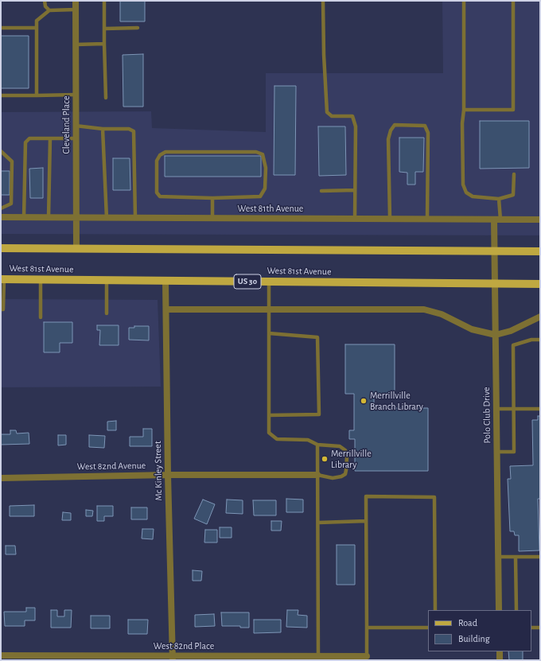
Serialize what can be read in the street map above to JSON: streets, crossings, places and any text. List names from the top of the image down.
{
  "streets": {
    "main road": ["West 81st Avenue", "US 30"],
    "street": [
      "Cleveland Place",
      "West 81th Avenue",
      "Polo Club Drive",
      "West 82nd Avenue",
      "Mc Kinley Street",
      "West 82nd Place"
    ]
  },
  "crossings": [
    ["Cleveland Place", "West 81th Avenue"],
    ["Cleveland Place", "West 81st Avenue"],
    ["West 81th Avenue", "Polo Club Drive"],
    ["West 81st Avenue", "Polo Club Drive"],
    ["West 81st Avenue", "Mc Kinley Street"],
    ["West 82nd Avenue", "Mc Kinley Street"],
    ["Mc Kinley Street", "West 82nd Place"]
  ],
  "places": ["Merrillville Branch Library", "Merrillville Library"],
  "legend": ["Road", "Building"]
}
